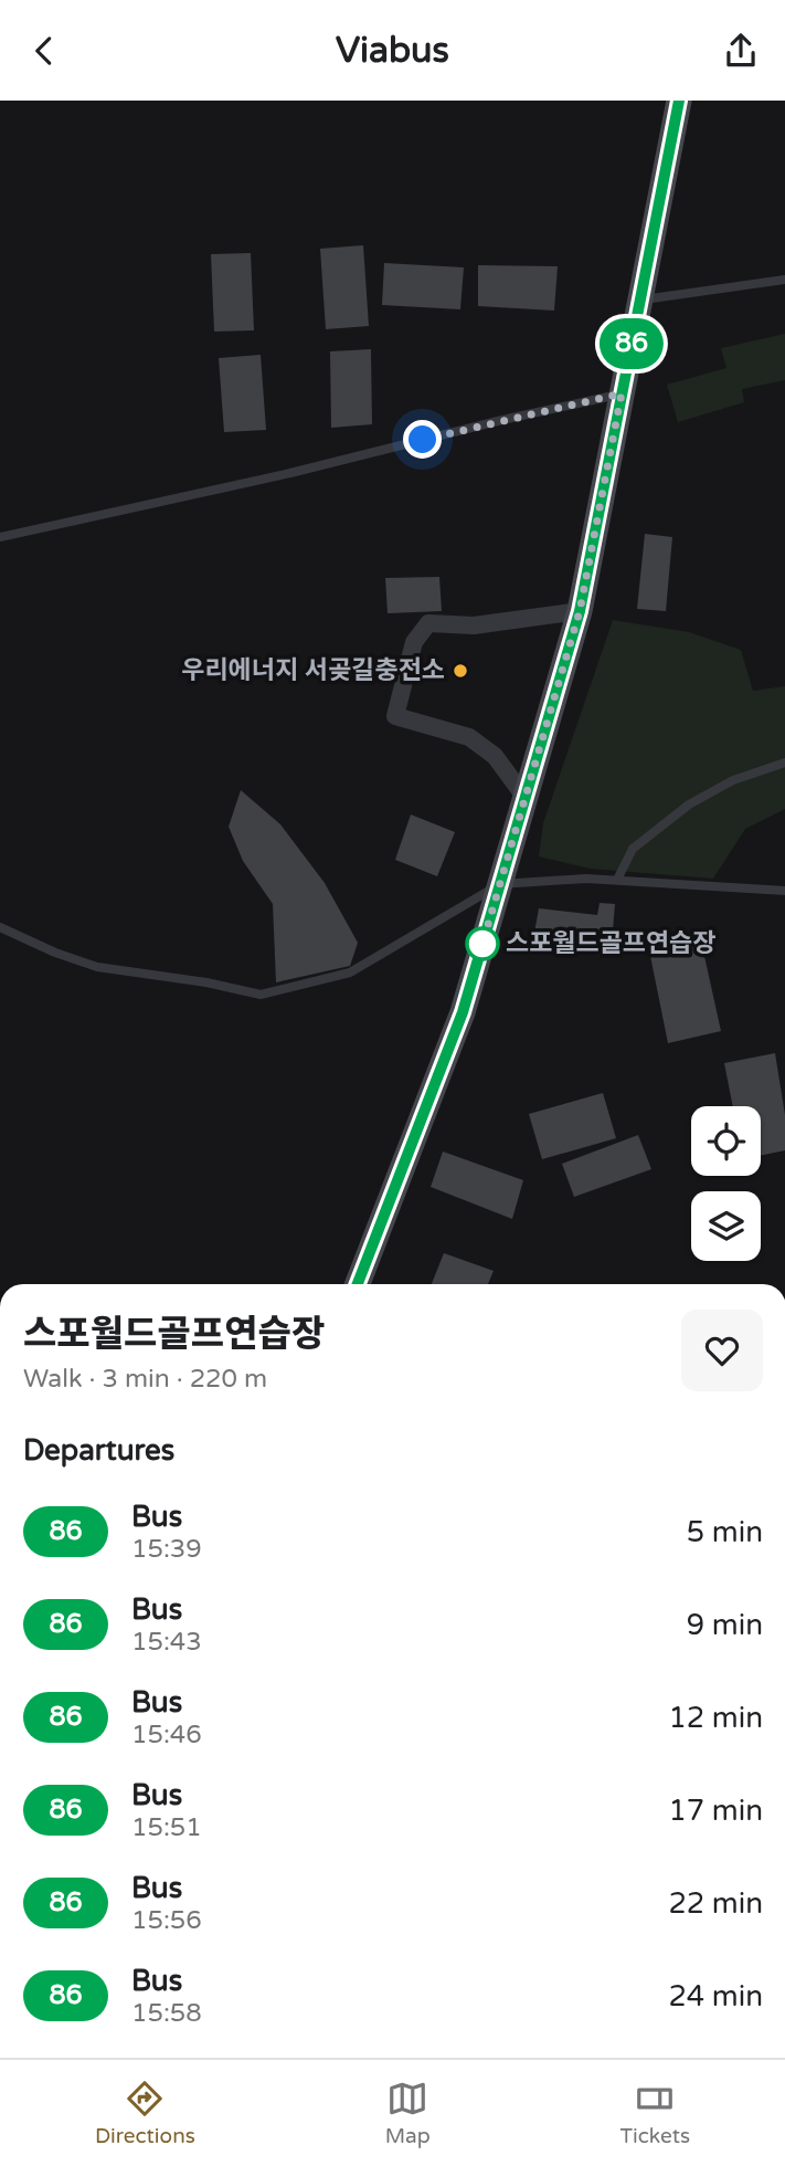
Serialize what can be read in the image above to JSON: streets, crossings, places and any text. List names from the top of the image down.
{
  "places": ["우리에너지 서곶길충전소", "스포월드골프연습장"],
  "lines": ["bus line 86"],
  "page": {
    "header": "Viabus",
    "on_map": "86",
    "heading": [
      ["스포월드골프연습장", "Walk · 3 min · 220 m"],
      "Departures"
    ],
    "list": [
      {
        "mark": "86",
        "name": "Bus",
        "note": "15:39",
        "value": "5 min"
      },
      {
        "mark": "86",
        "name": "Bus",
        "note": "15:43",
        "value": "9 min"
      },
      {
        "mark": "86",
        "name": "Bus",
        "note": "15:46",
        "value": "12 min"
      },
      {
        "mark": "86",
        "name": "Bus",
        "note": "15:51",
        "value": "17 min"
      },
      {
        "mark": "86",
        "name": "Bus",
        "note": "15:56",
        "value": "22 min"
      },
      {
        "mark": "86",
        "name": "Bus",
        "note": "15:58",
        "value": "24 min"
      }
    ],
    "tabs": ["Directions", "Map", "Tickets"]
  }
}
